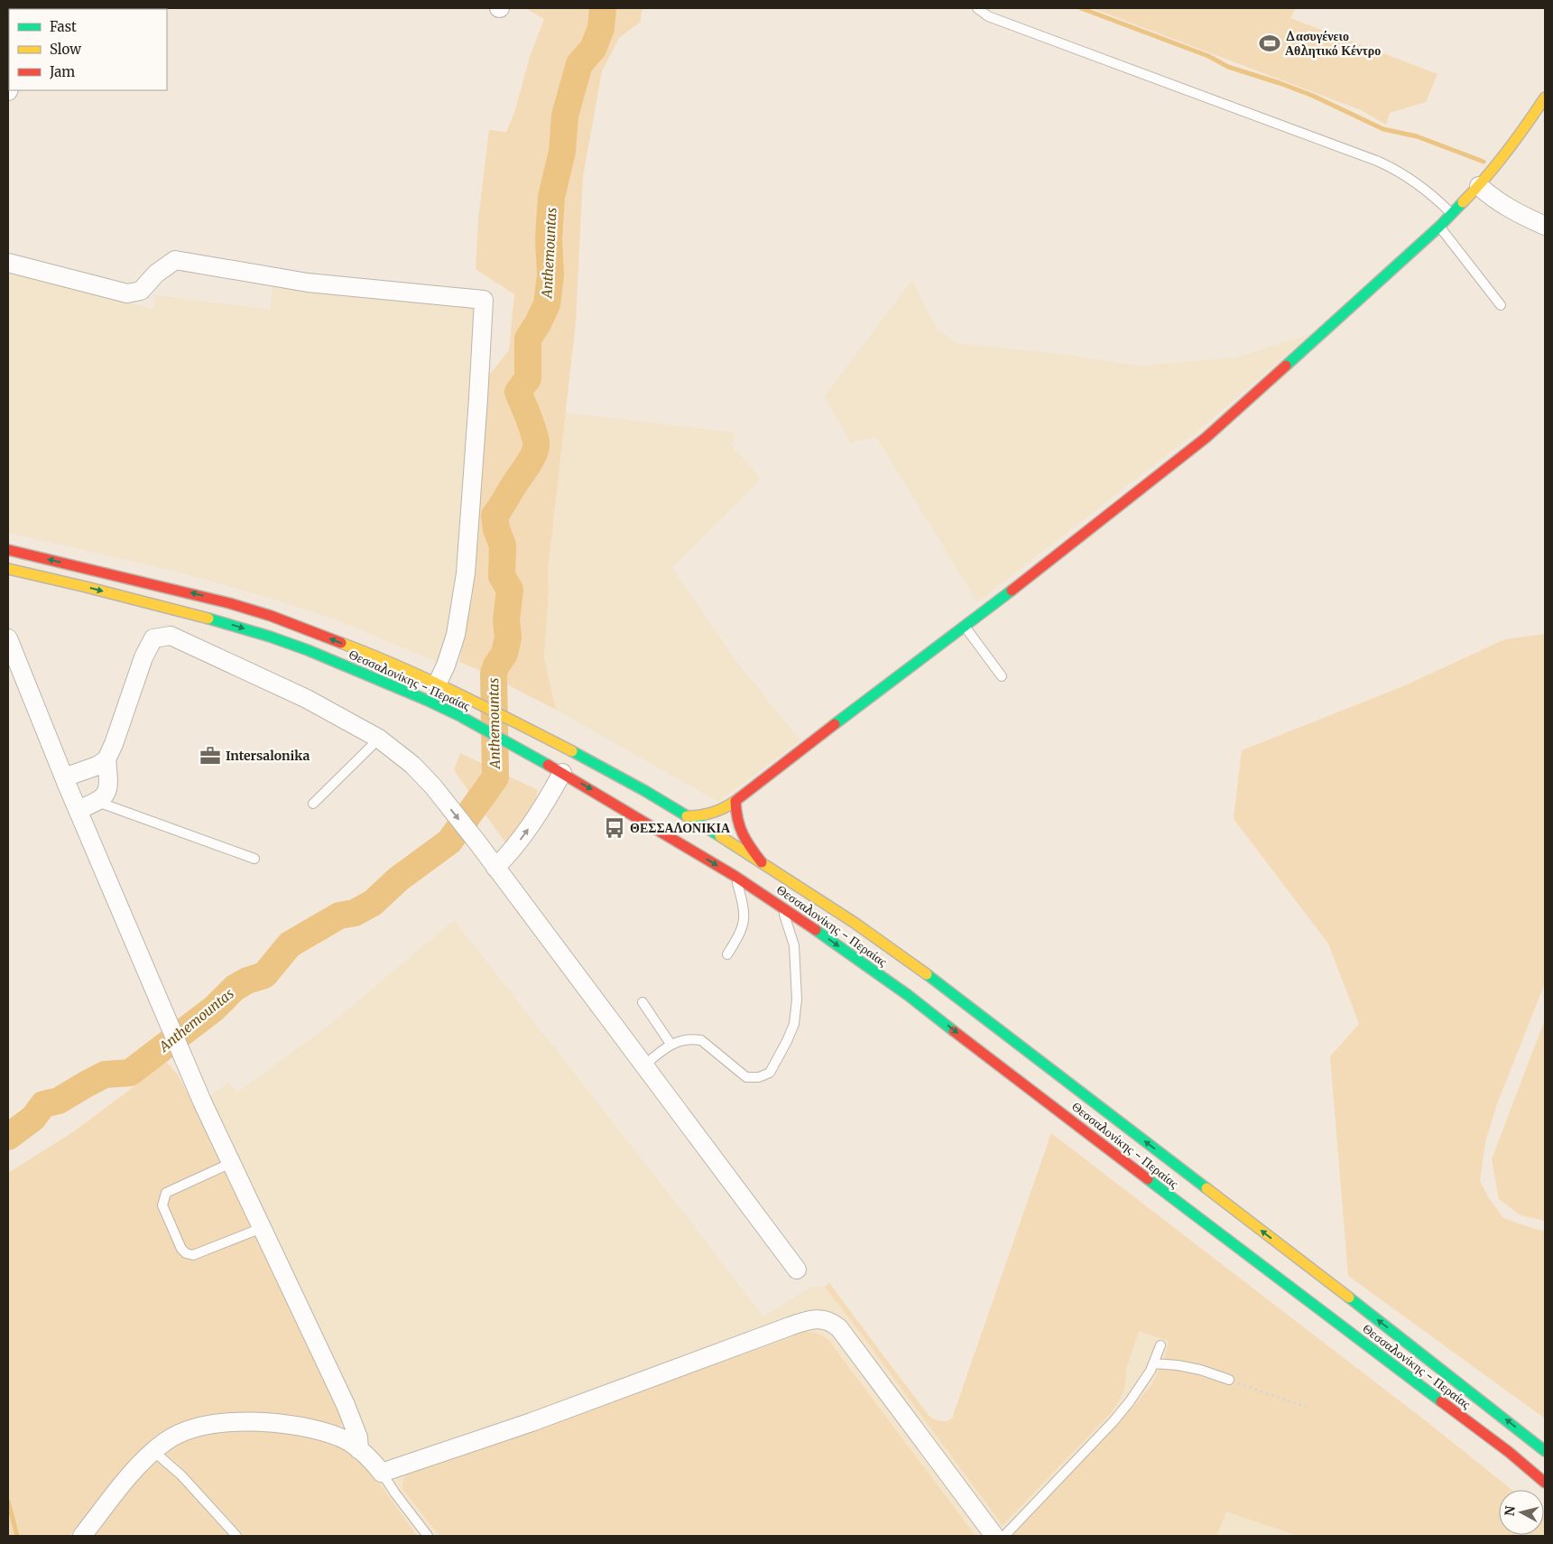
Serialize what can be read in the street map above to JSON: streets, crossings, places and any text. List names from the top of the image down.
{
  "streets": {
    "main road": ["Θεσσαλονίκης - Περαίας"]
  },
  "water": ["Anthemountas"],
  "places": {
    "sports": ["Δασυγένειο Αθλητικό Κέντρο"],
    "office": ["Intersalonika"],
    "bus stop": ["ΘΕΣΣΑΛΟΝΙΚΙΑ"]
  },
  "legend": ["Fast", "Slow", "Jam"],
  "north": "left"
}
